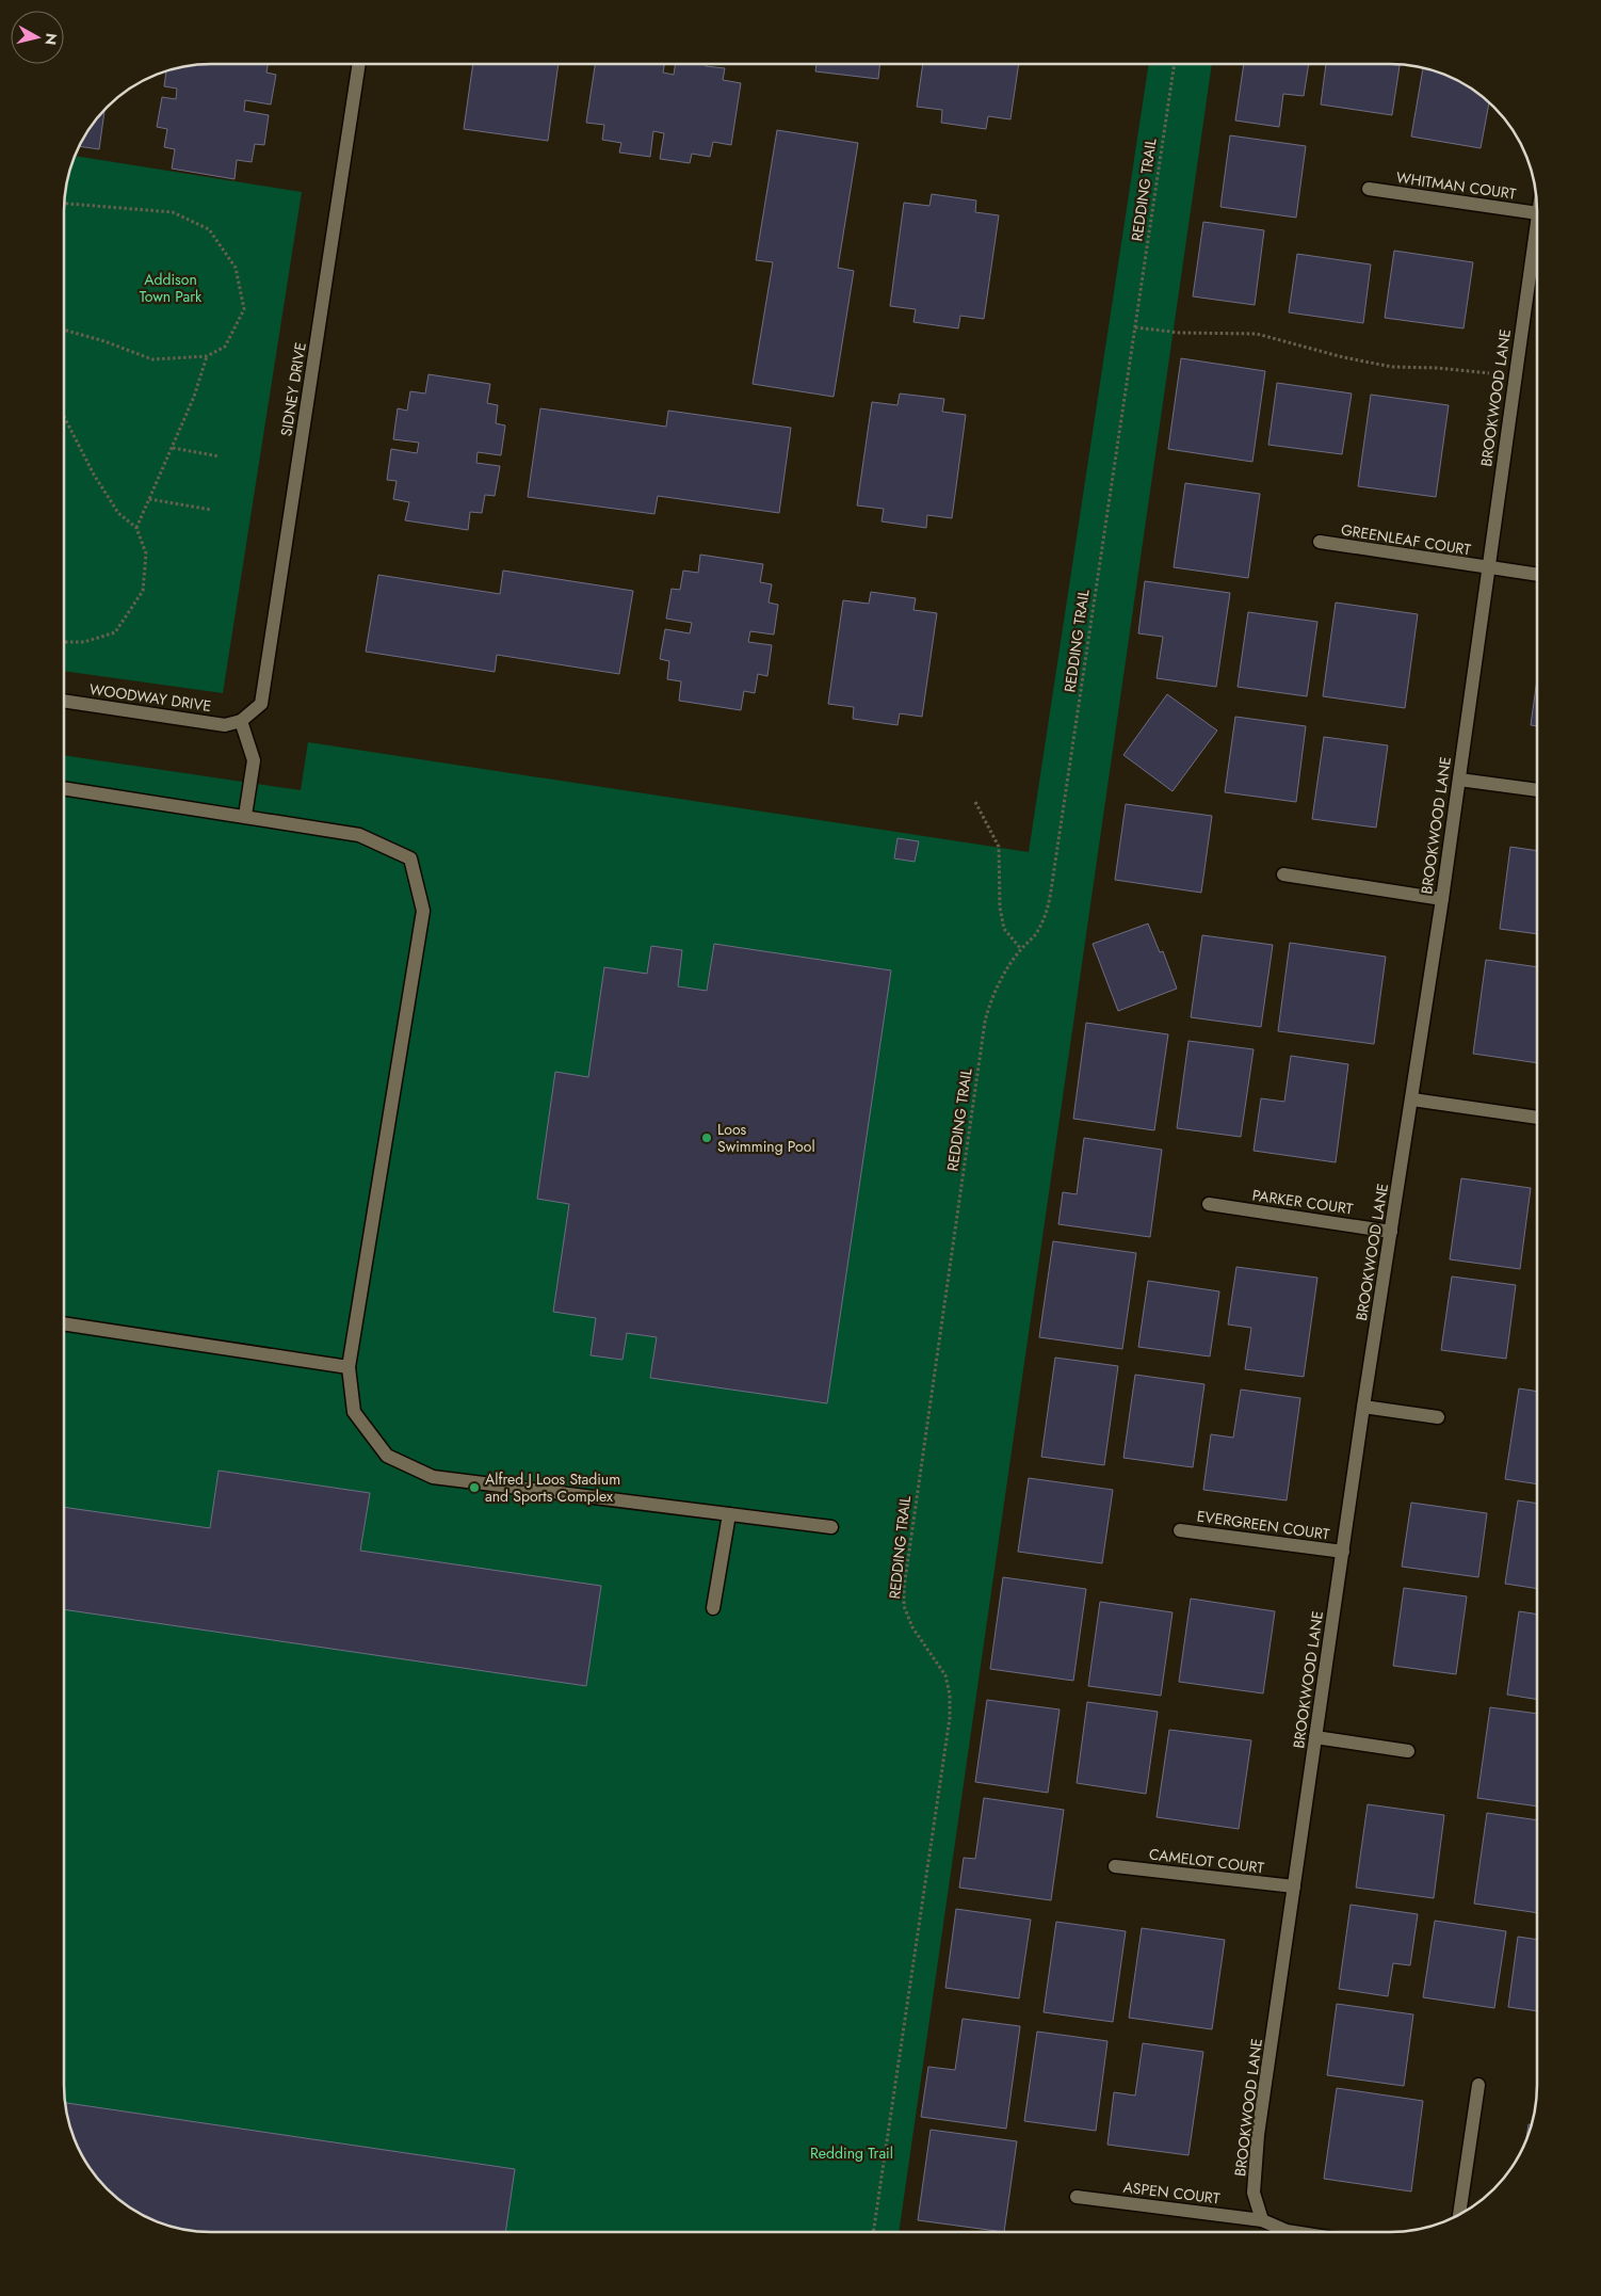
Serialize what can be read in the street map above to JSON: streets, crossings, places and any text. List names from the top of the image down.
{
  "streets": {
    "street": [
      "WHITMAN COURT",
      "SIDNEY DRIVE",
      "BROOKWOOD LANE",
      "GREENLEAF COURT",
      "WOODWAY DRIVE",
      "PARKER COURT",
      "EVERGREEN COURT",
      "CAMELOT COURT",
      "ASPEN COURT"
    ],
    "path": ["REDDING TRAIL"]
  },
  "crossings": [
    ["SIDNEY DRIVE", "WOODWAY DRIVE"],
    ["BROOKWOOD LANE", "GREENLEAF COURT"],
    ["BROOKWOOD LANE", "PARKER COURT"],
    ["BROOKWOOD LANE", "EVERGREEN COURT"],
    ["BROOKWOOD LANE", "CAMELOT COURT"],
    ["BROOKWOOD LANE", "ASPEN COURT"]
  ],
  "parks": ["Addison Town Park", "Redding Trail"],
  "places": ["Loos Swimming Pool", "Alfred J Loos Stadium and Sports Complex"],
  "north": "right"
}
